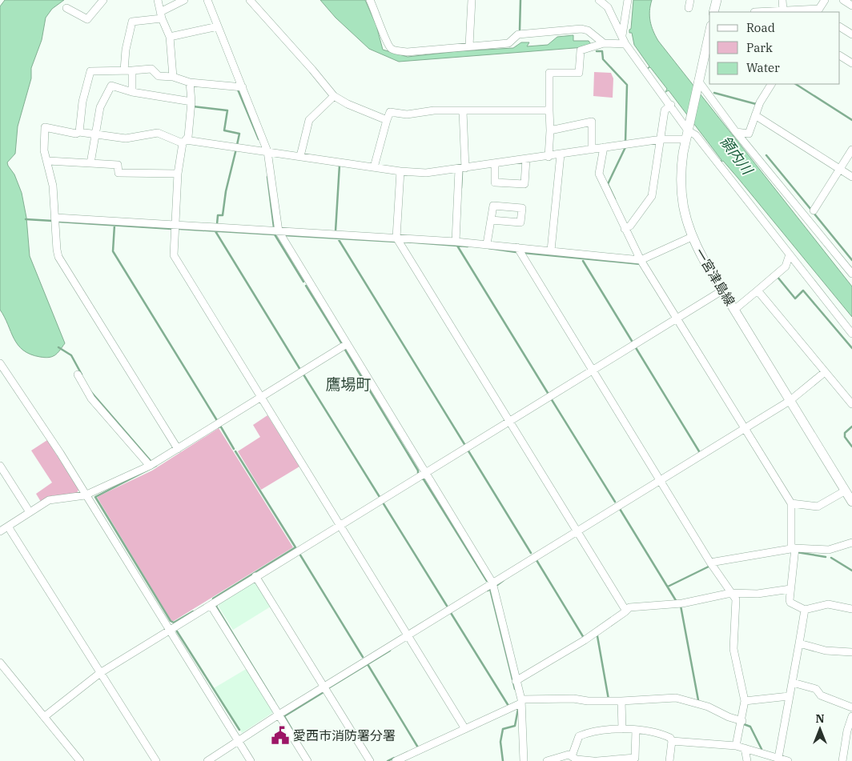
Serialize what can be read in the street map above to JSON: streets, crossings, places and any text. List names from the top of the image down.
{
  "streets": {
    "main road": ["一宮津島線"]
  },
  "districts": ["鷹場町"],
  "water": ["領内川"],
  "places": {
    "public building": ["愛西市消防署分署"]
  },
  "legend": ["Road", "Park", "Water"],
  "north": "top"
}
